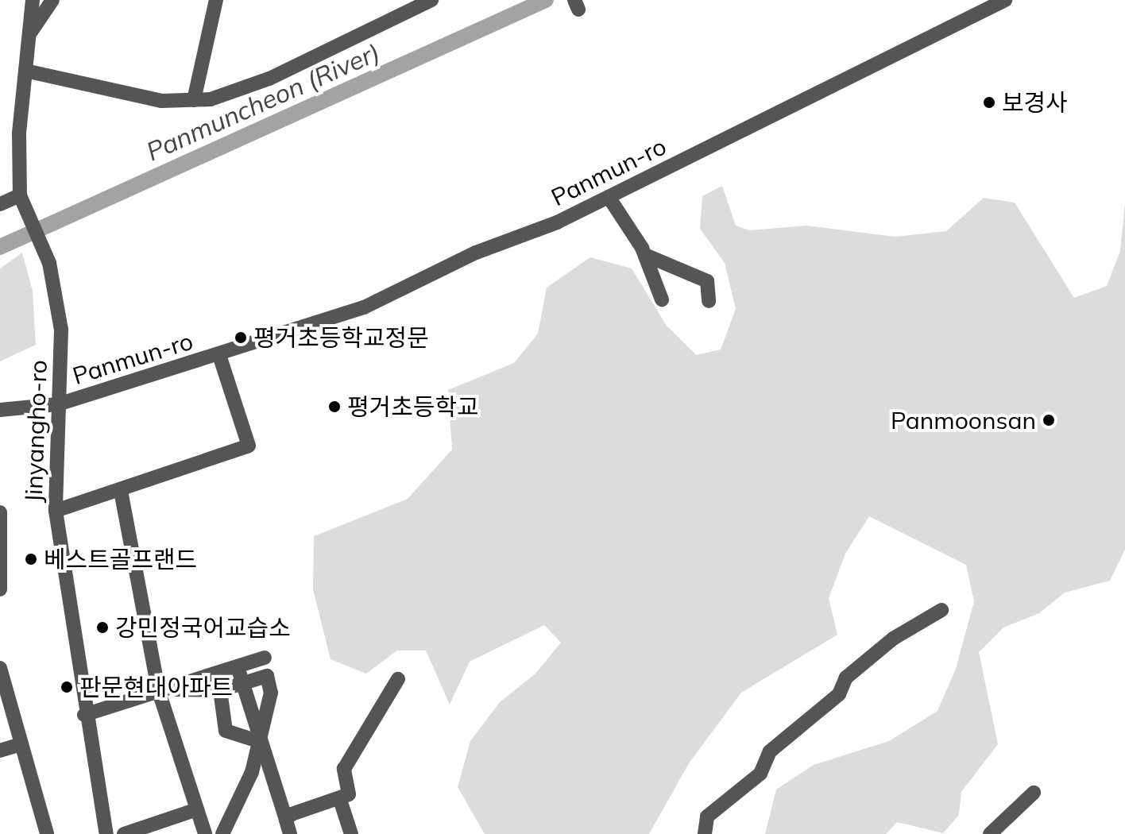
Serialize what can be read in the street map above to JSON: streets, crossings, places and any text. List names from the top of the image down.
{
  "streets": {
    "street": ["Panmun-ro", "Jinyangho-ro"]
  },
  "crossings": [
    ["Panmun-ro", "Jinyangho-ro"]
  ],
  "water": ["Panmuncheon (River)"],
  "places": [
    "보경사",
    "평거초등학교정문",
    "평거초등학교",
    "Panmoonsan",
    "베스트골프랜드",
    "강민정국어교습소",
    "판문현대아파트"
  ]
}
